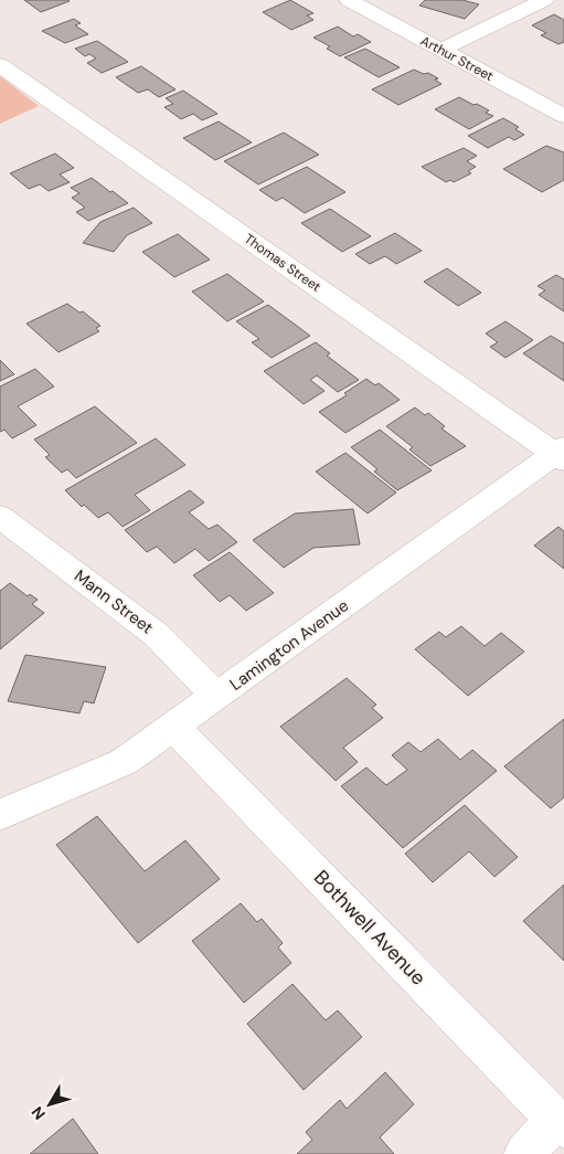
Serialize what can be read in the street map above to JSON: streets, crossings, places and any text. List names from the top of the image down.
{
  "streets": {
    "street": [
      "Arthur Street",
      "Thomas Street",
      "Mann Street",
      "Lamington Avenue",
      "Bothwell Avenue"
    ]
  },
  "crossings": [
    ["Thomas Street", "Lamington Avenue"],
    ["Mann Street", "Lamington Avenue"],
    ["Lamington Avenue", "Bothwell Avenue"]
  ],
  "north": "bottom left"
}
